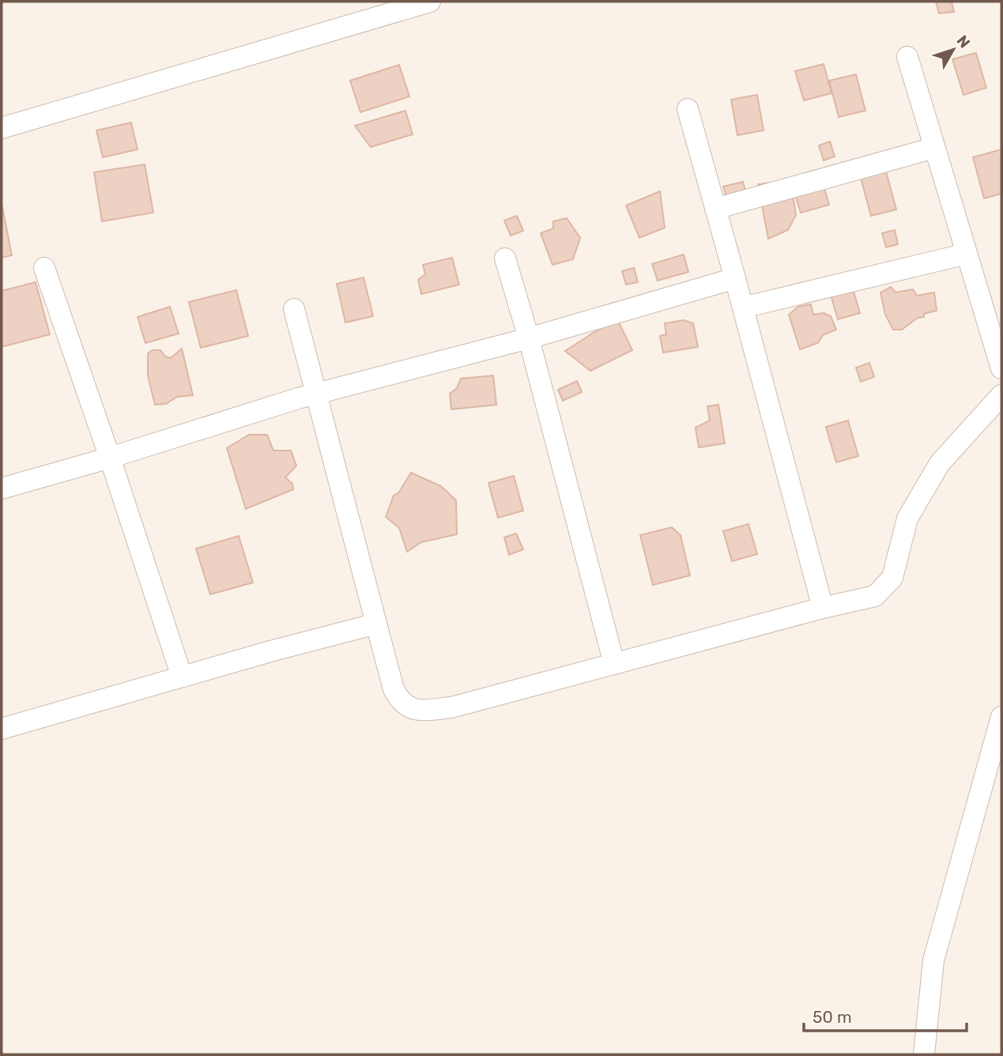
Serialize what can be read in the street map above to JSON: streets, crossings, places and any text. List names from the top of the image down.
{
  "scale_bar": "50 m",
  "north": "top right"
}
